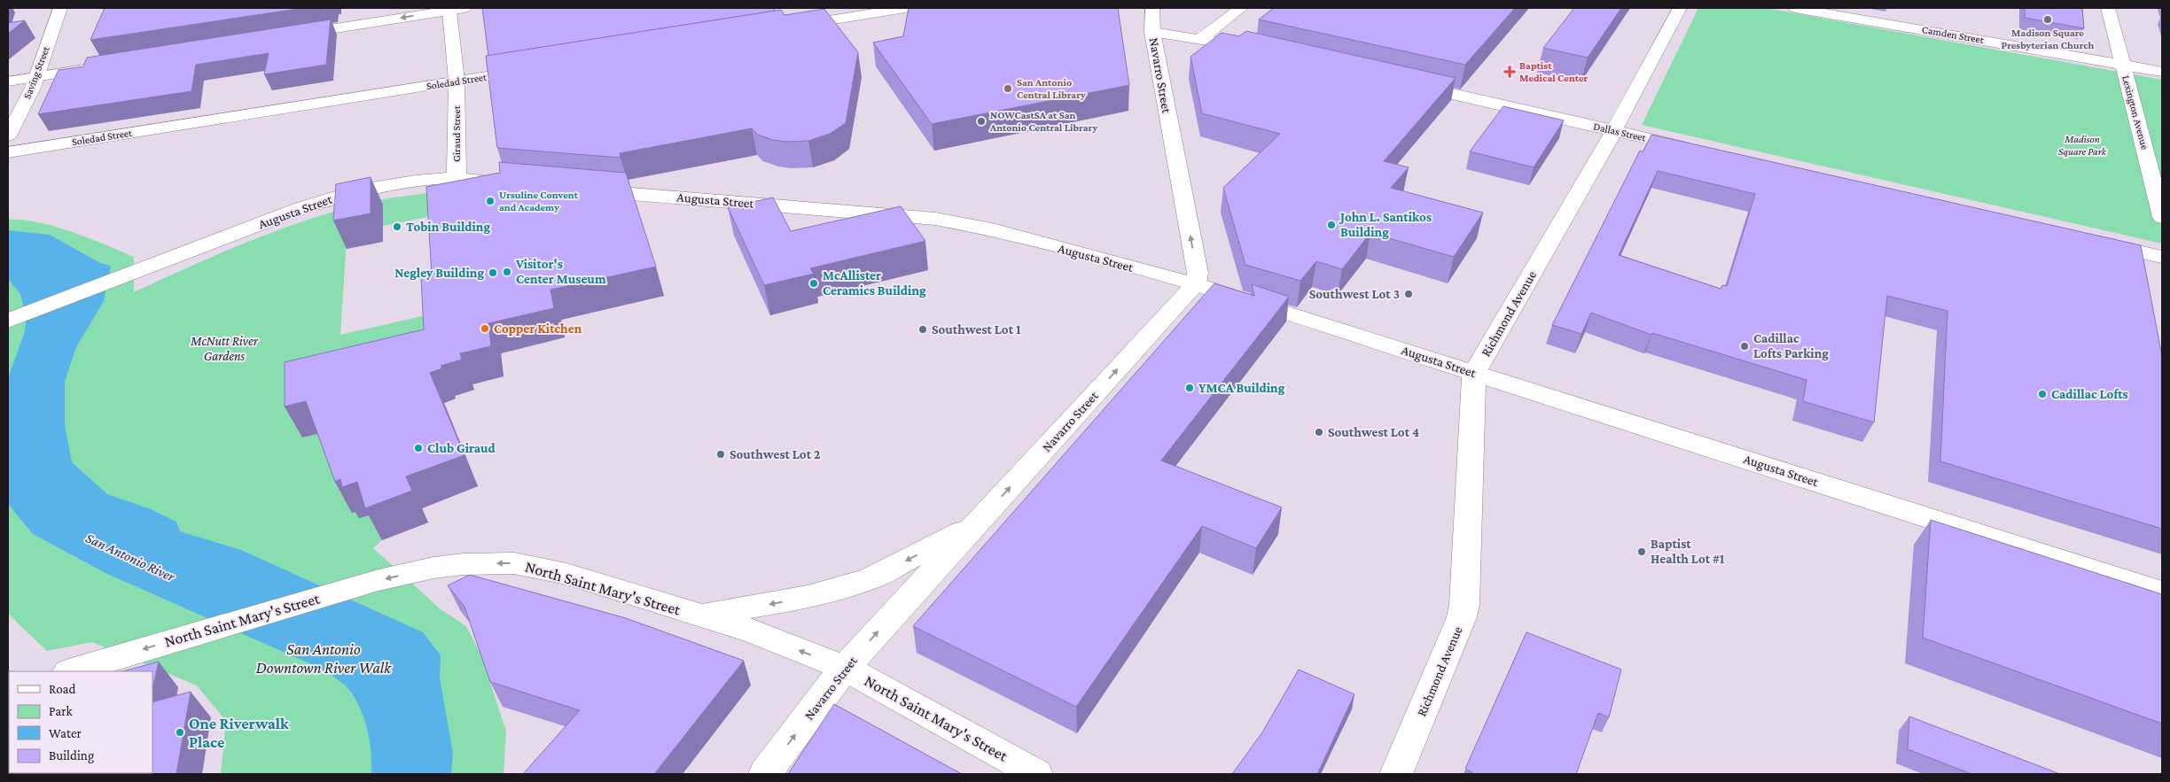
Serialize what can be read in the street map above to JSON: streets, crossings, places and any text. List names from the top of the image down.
{
  "streets": {
    "street": [
      "Camden Street",
      "Saving Street",
      "Navarro Street",
      "Soledad Street",
      "Lexington Avenue",
      "Dallas Street",
      "Giraud Street",
      "Augusta Street",
      "Richmond Avenue",
      "North Saint Mary's Street"
    ]
  },
  "crossings": [
    ["Camden Street", "Lexington Avenue"],
    ["Navarro Street", "Augusta Street"],
    ["Navarro Street", "North Saint Mary's Street"],
    ["Soledad Street", "Giraud Street"],
    ["Dallas Street", "Richmond Avenue"],
    ["Giraud Street", "Augusta Street"],
    ["Augusta Street", "Richmond Avenue"]
  ],
  "one_way": ["Navarro Street", "North Saint Mary's Street"],
  "water": ["San Antonio River"],
  "parks": ["Madison Square Park", "McNutt River Gardens", "San Antonio Downtown River Walk"],
  "places": {
    "other": [
      "Madison Square Presbyterian Church",
      "San Antonio Central Library",
      "NOWCastSA at San Antonio Central Library",
      "Ursuline Convent and Academy",
      "John L. Santikos Building",
      "Tobin Building",
      "Visitor's Center Museum",
      "Negley Building",
      "McAllister Ceramics Building",
      "Southwest Lot 3",
      "Copper Kitchen",
      "Southwest Lot 1",
      "Cadillac Lofts Parking",
      "YMCA Building",
      "Cadillac Lofts",
      "Southwest Lot 4",
      "Club Giraud",
      "Southwest Lot 2",
      "Baptist Health Lot #1",
      "One Riverwalk Place"
    ],
    "health": ["Baptist Medical Center"]
  },
  "legend": [
    "Road",
    "Park",
    "Water",
    "Building"
  ]
}
